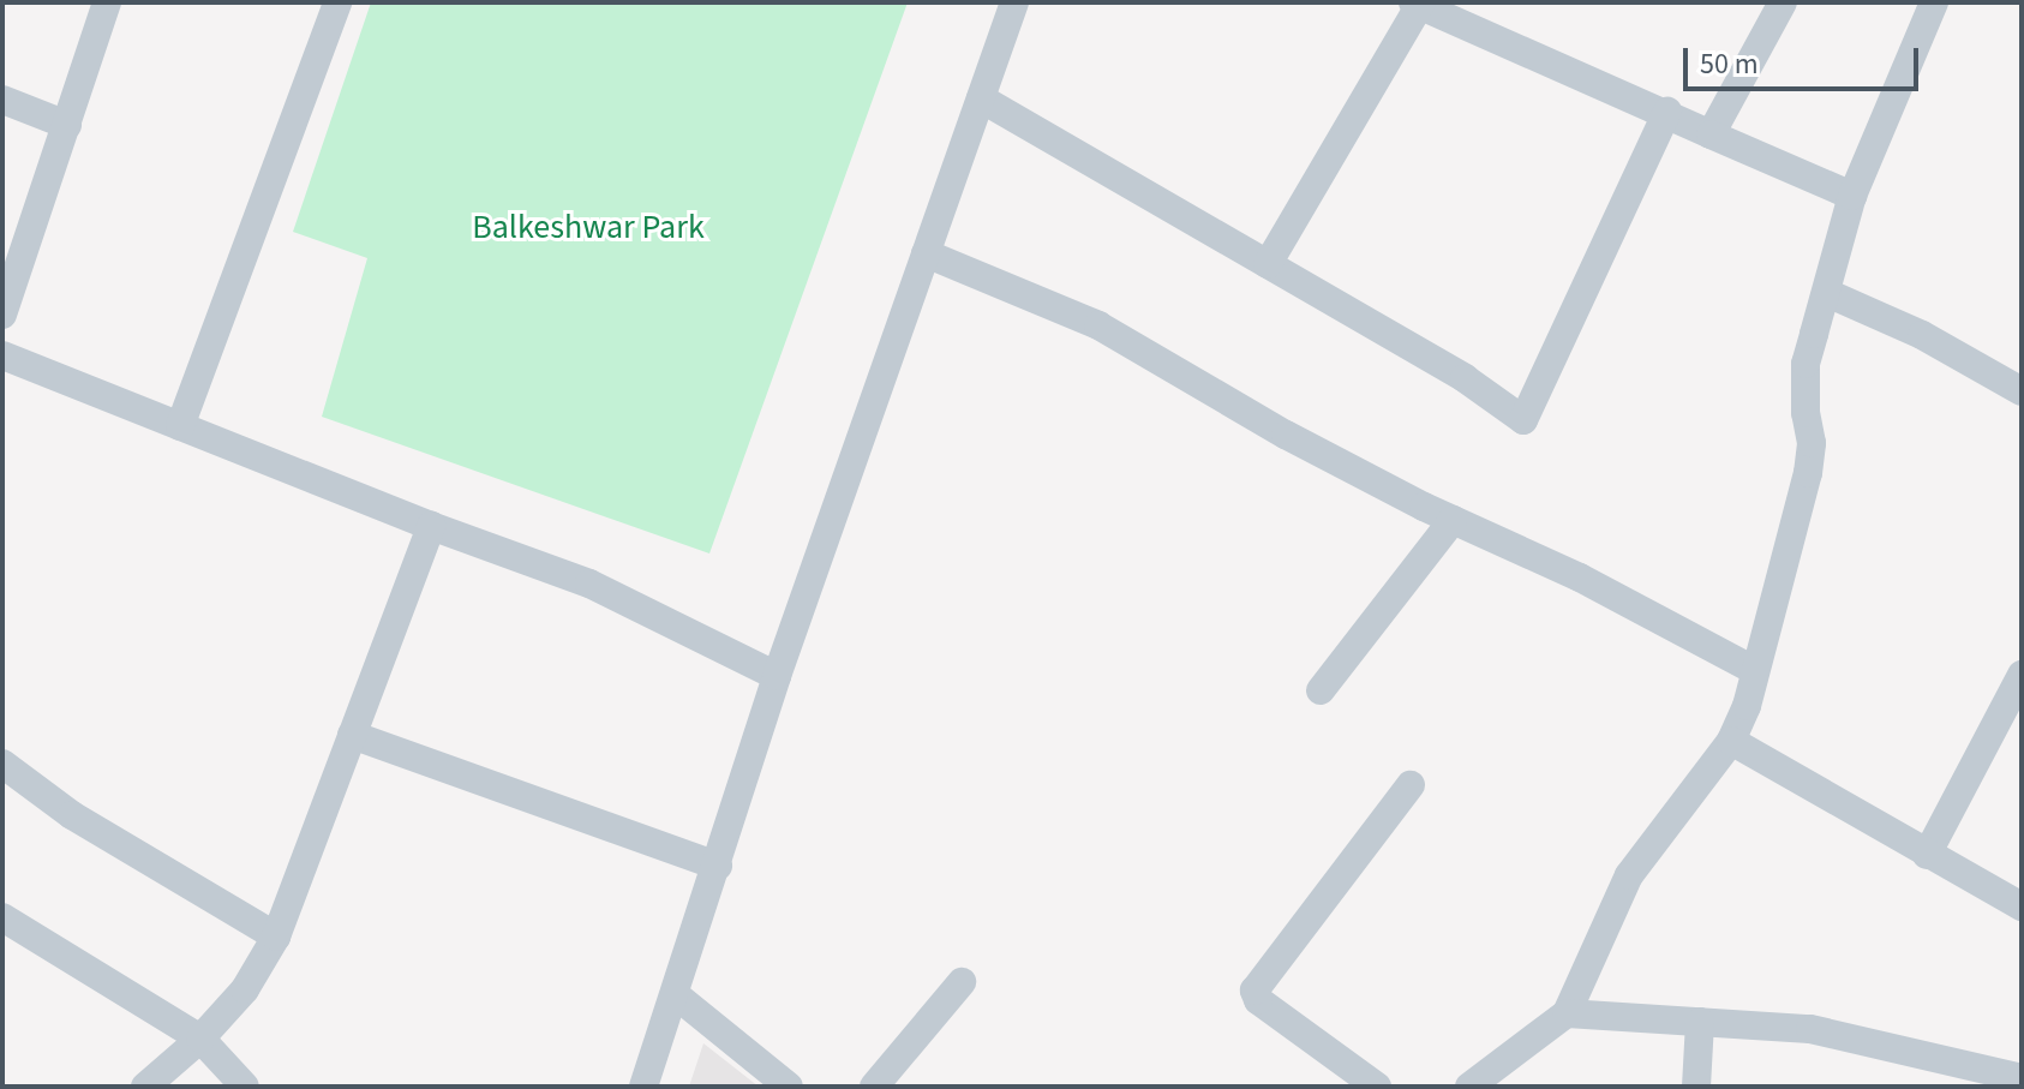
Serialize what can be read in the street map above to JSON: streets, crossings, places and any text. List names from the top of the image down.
{
  "parks": ["Balkeshwar Park"],
  "scale_bar": "50 m"
}
